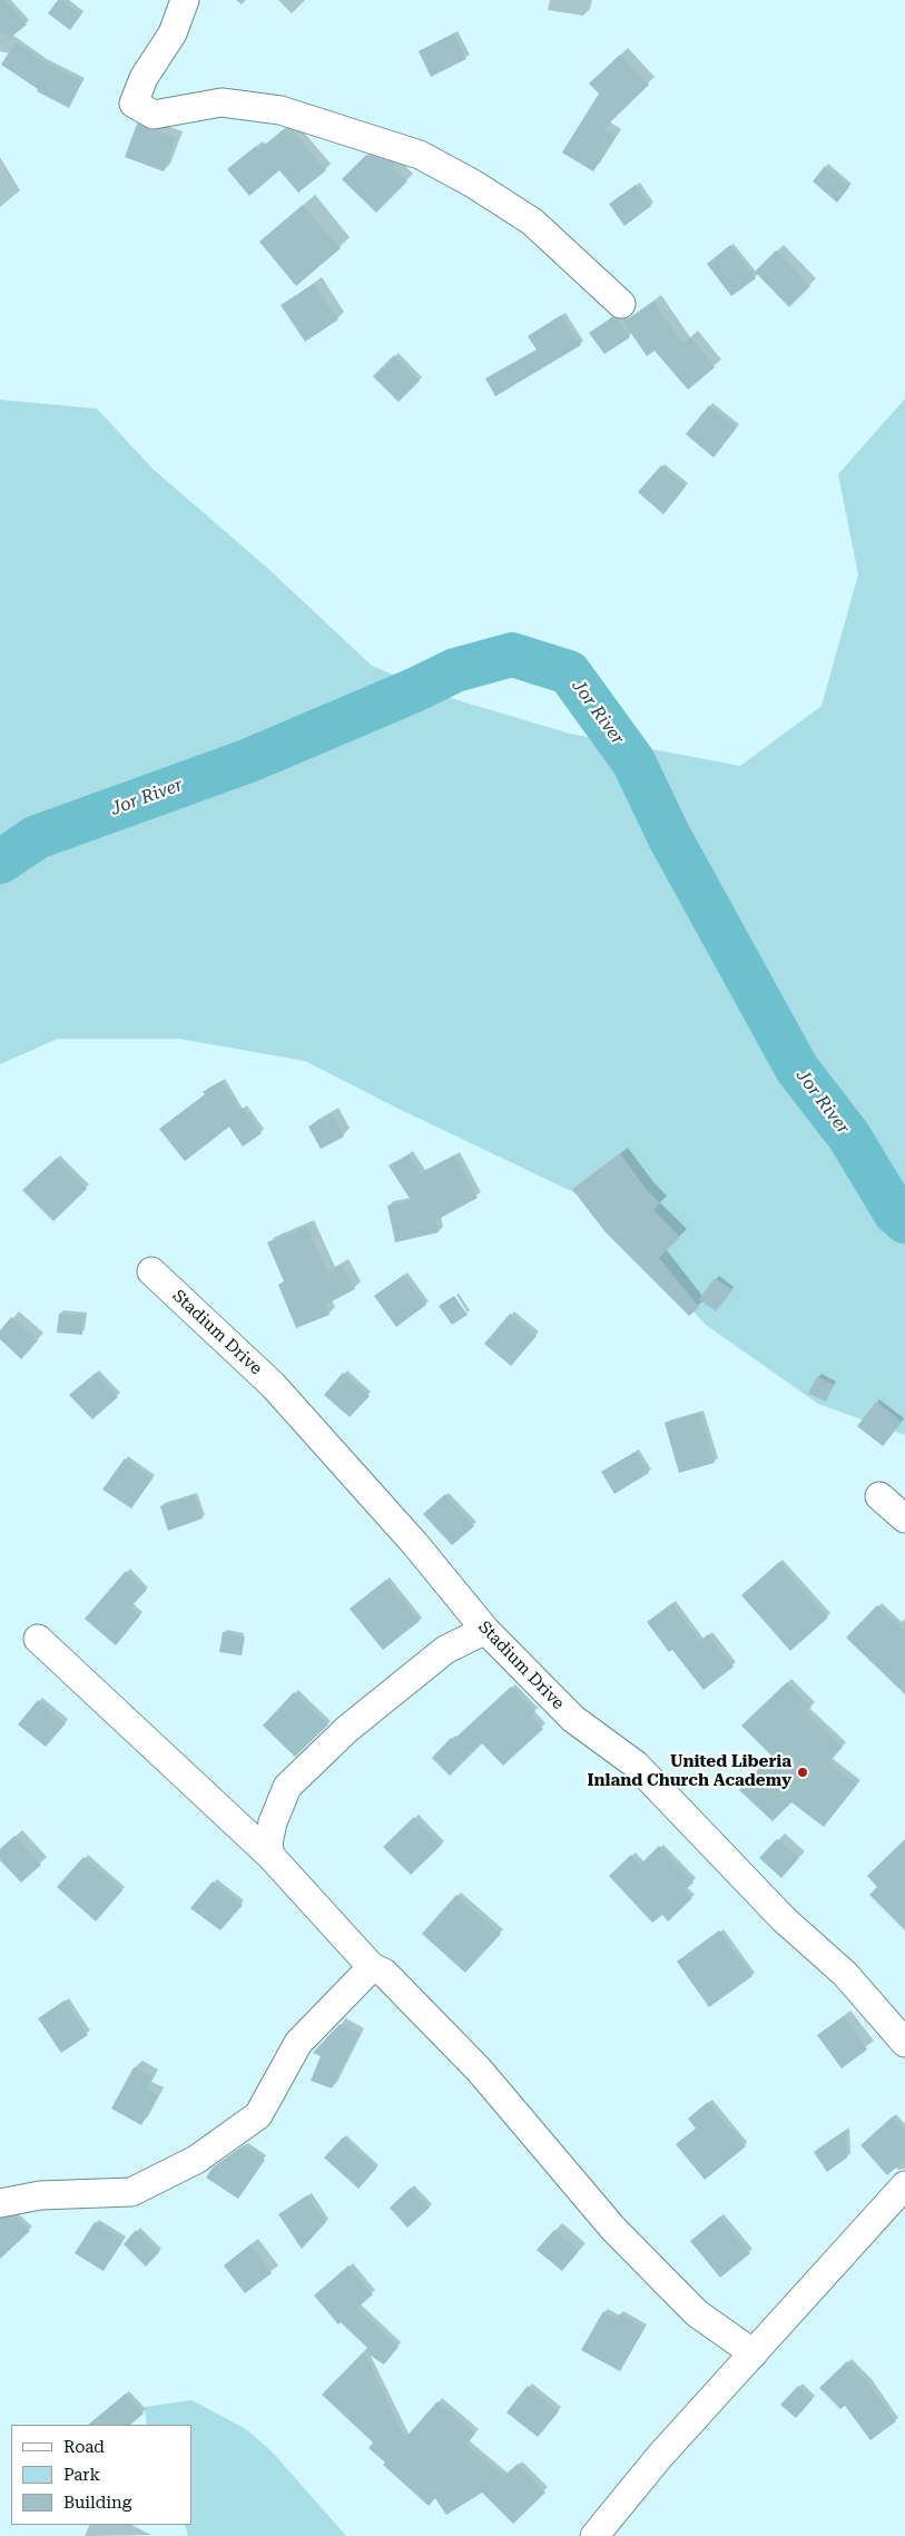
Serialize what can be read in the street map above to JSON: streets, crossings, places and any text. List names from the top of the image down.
{
  "streets": {
    "street": ["Stadium Drive"]
  },
  "water": ["Jor River"],
  "places": ["United Liberia Inland Church Academy"],
  "legend": ["Road", "Park", "Building"]
}
